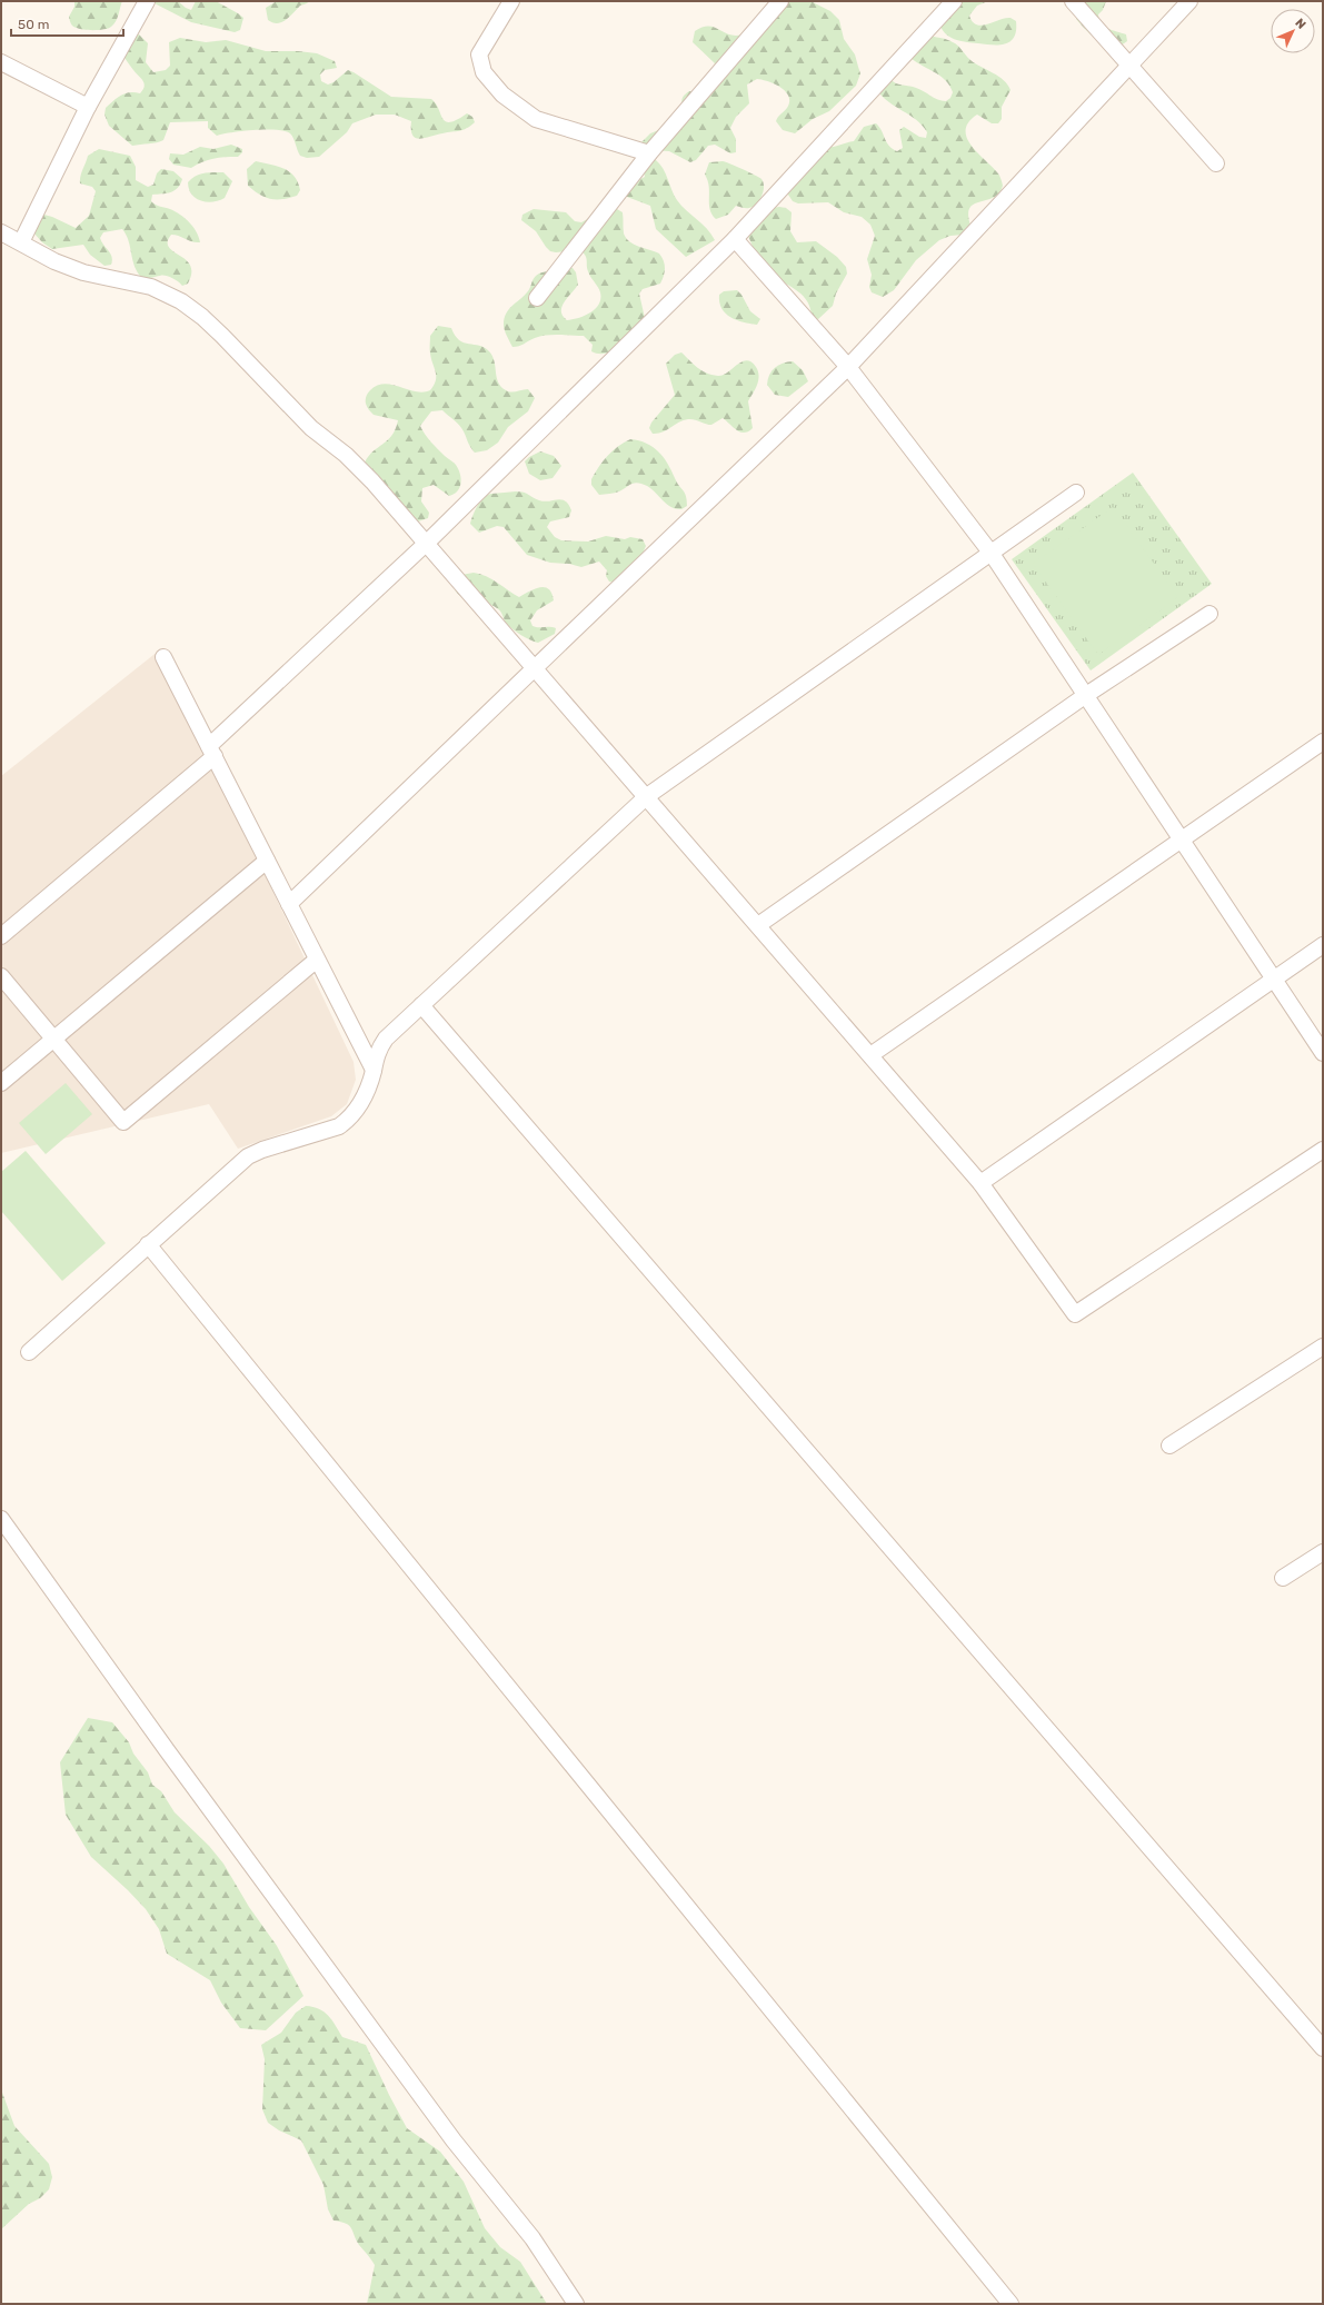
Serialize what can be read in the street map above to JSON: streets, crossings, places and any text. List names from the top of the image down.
{
  "scale_bar": "50 m",
  "north": "top right"
}
